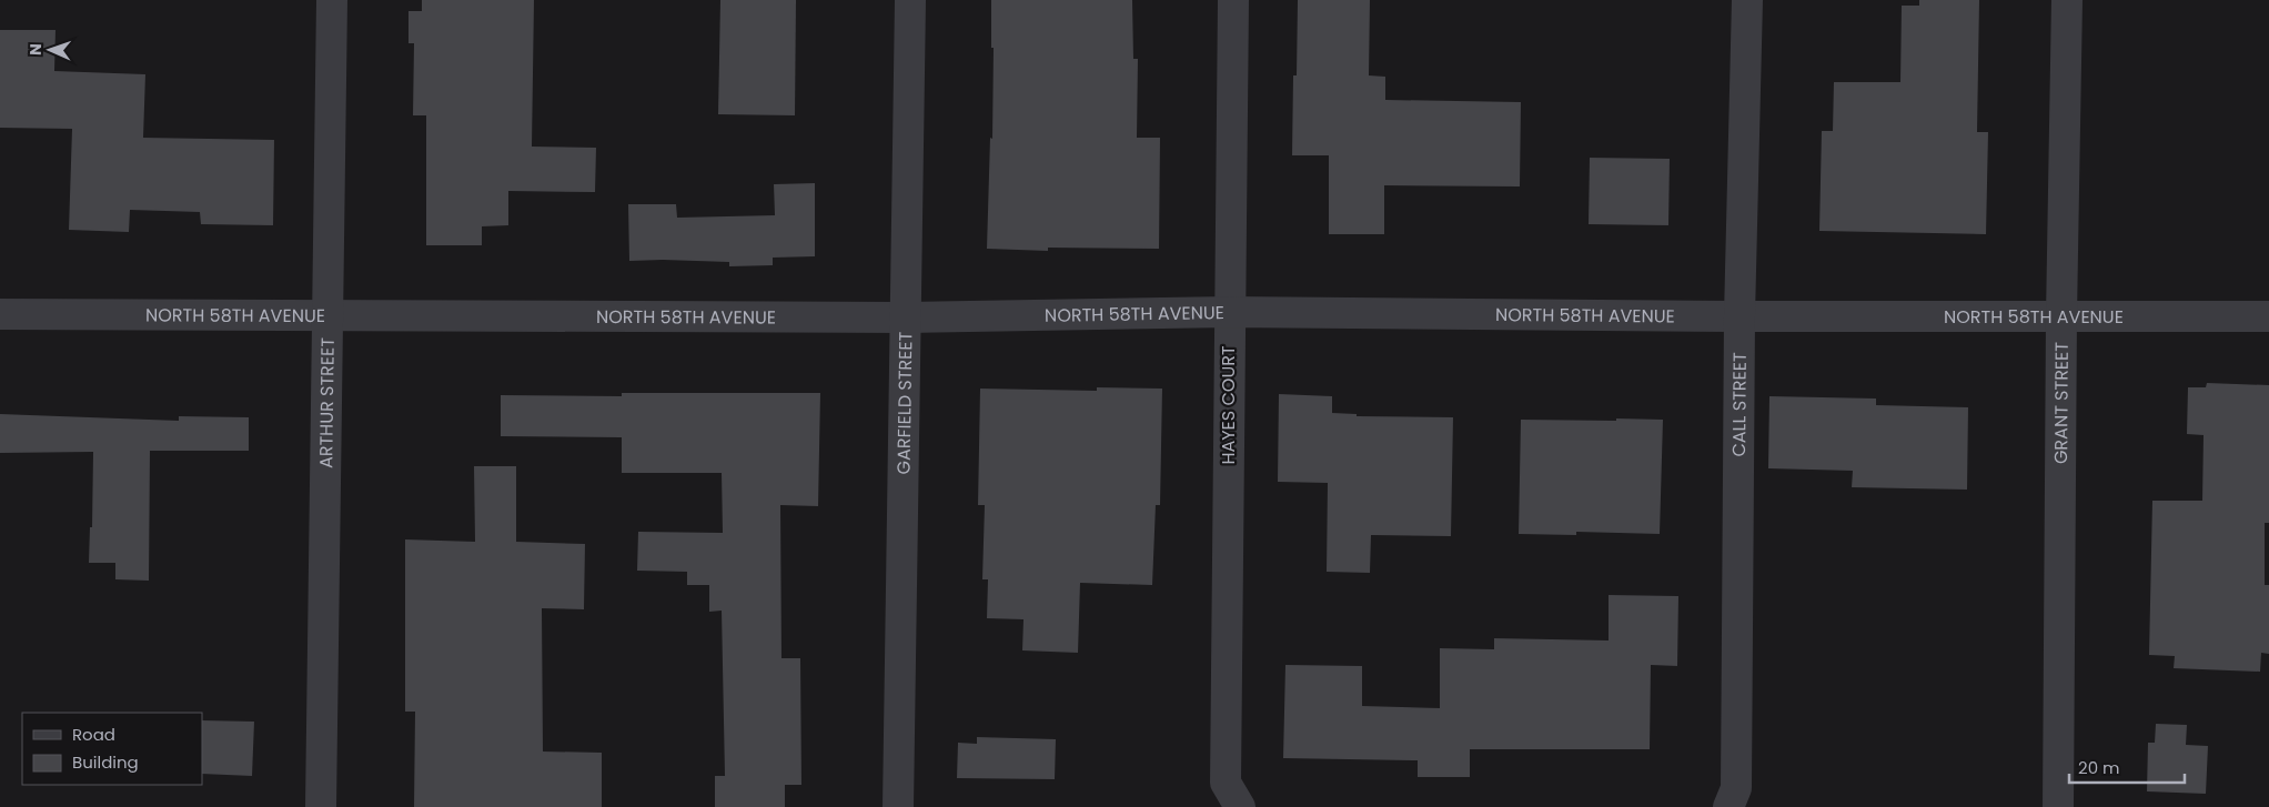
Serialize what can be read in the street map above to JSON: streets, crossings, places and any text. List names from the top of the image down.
{
  "streets": {
    "street": [
      "NORTH 58TH AVENUE",
      "GARFIELD STREET",
      "GRANT STREET",
      "ARTHUR STREET",
      "CALL STREET",
      "HAYES COURT"
    ]
  },
  "crossings": [
    ["NORTH 58TH AVENUE", "GARFIELD STREET"],
    ["NORTH 58TH AVENUE", "GRANT STREET"],
    ["NORTH 58TH AVENUE", "ARTHUR STREET"],
    ["NORTH 58TH AVENUE", "CALL STREET"],
    ["NORTH 58TH AVENUE", "HAYES COURT"]
  ],
  "legend": ["Road", "Building"],
  "scale_bar": "20 m",
  "north": "left"
}
